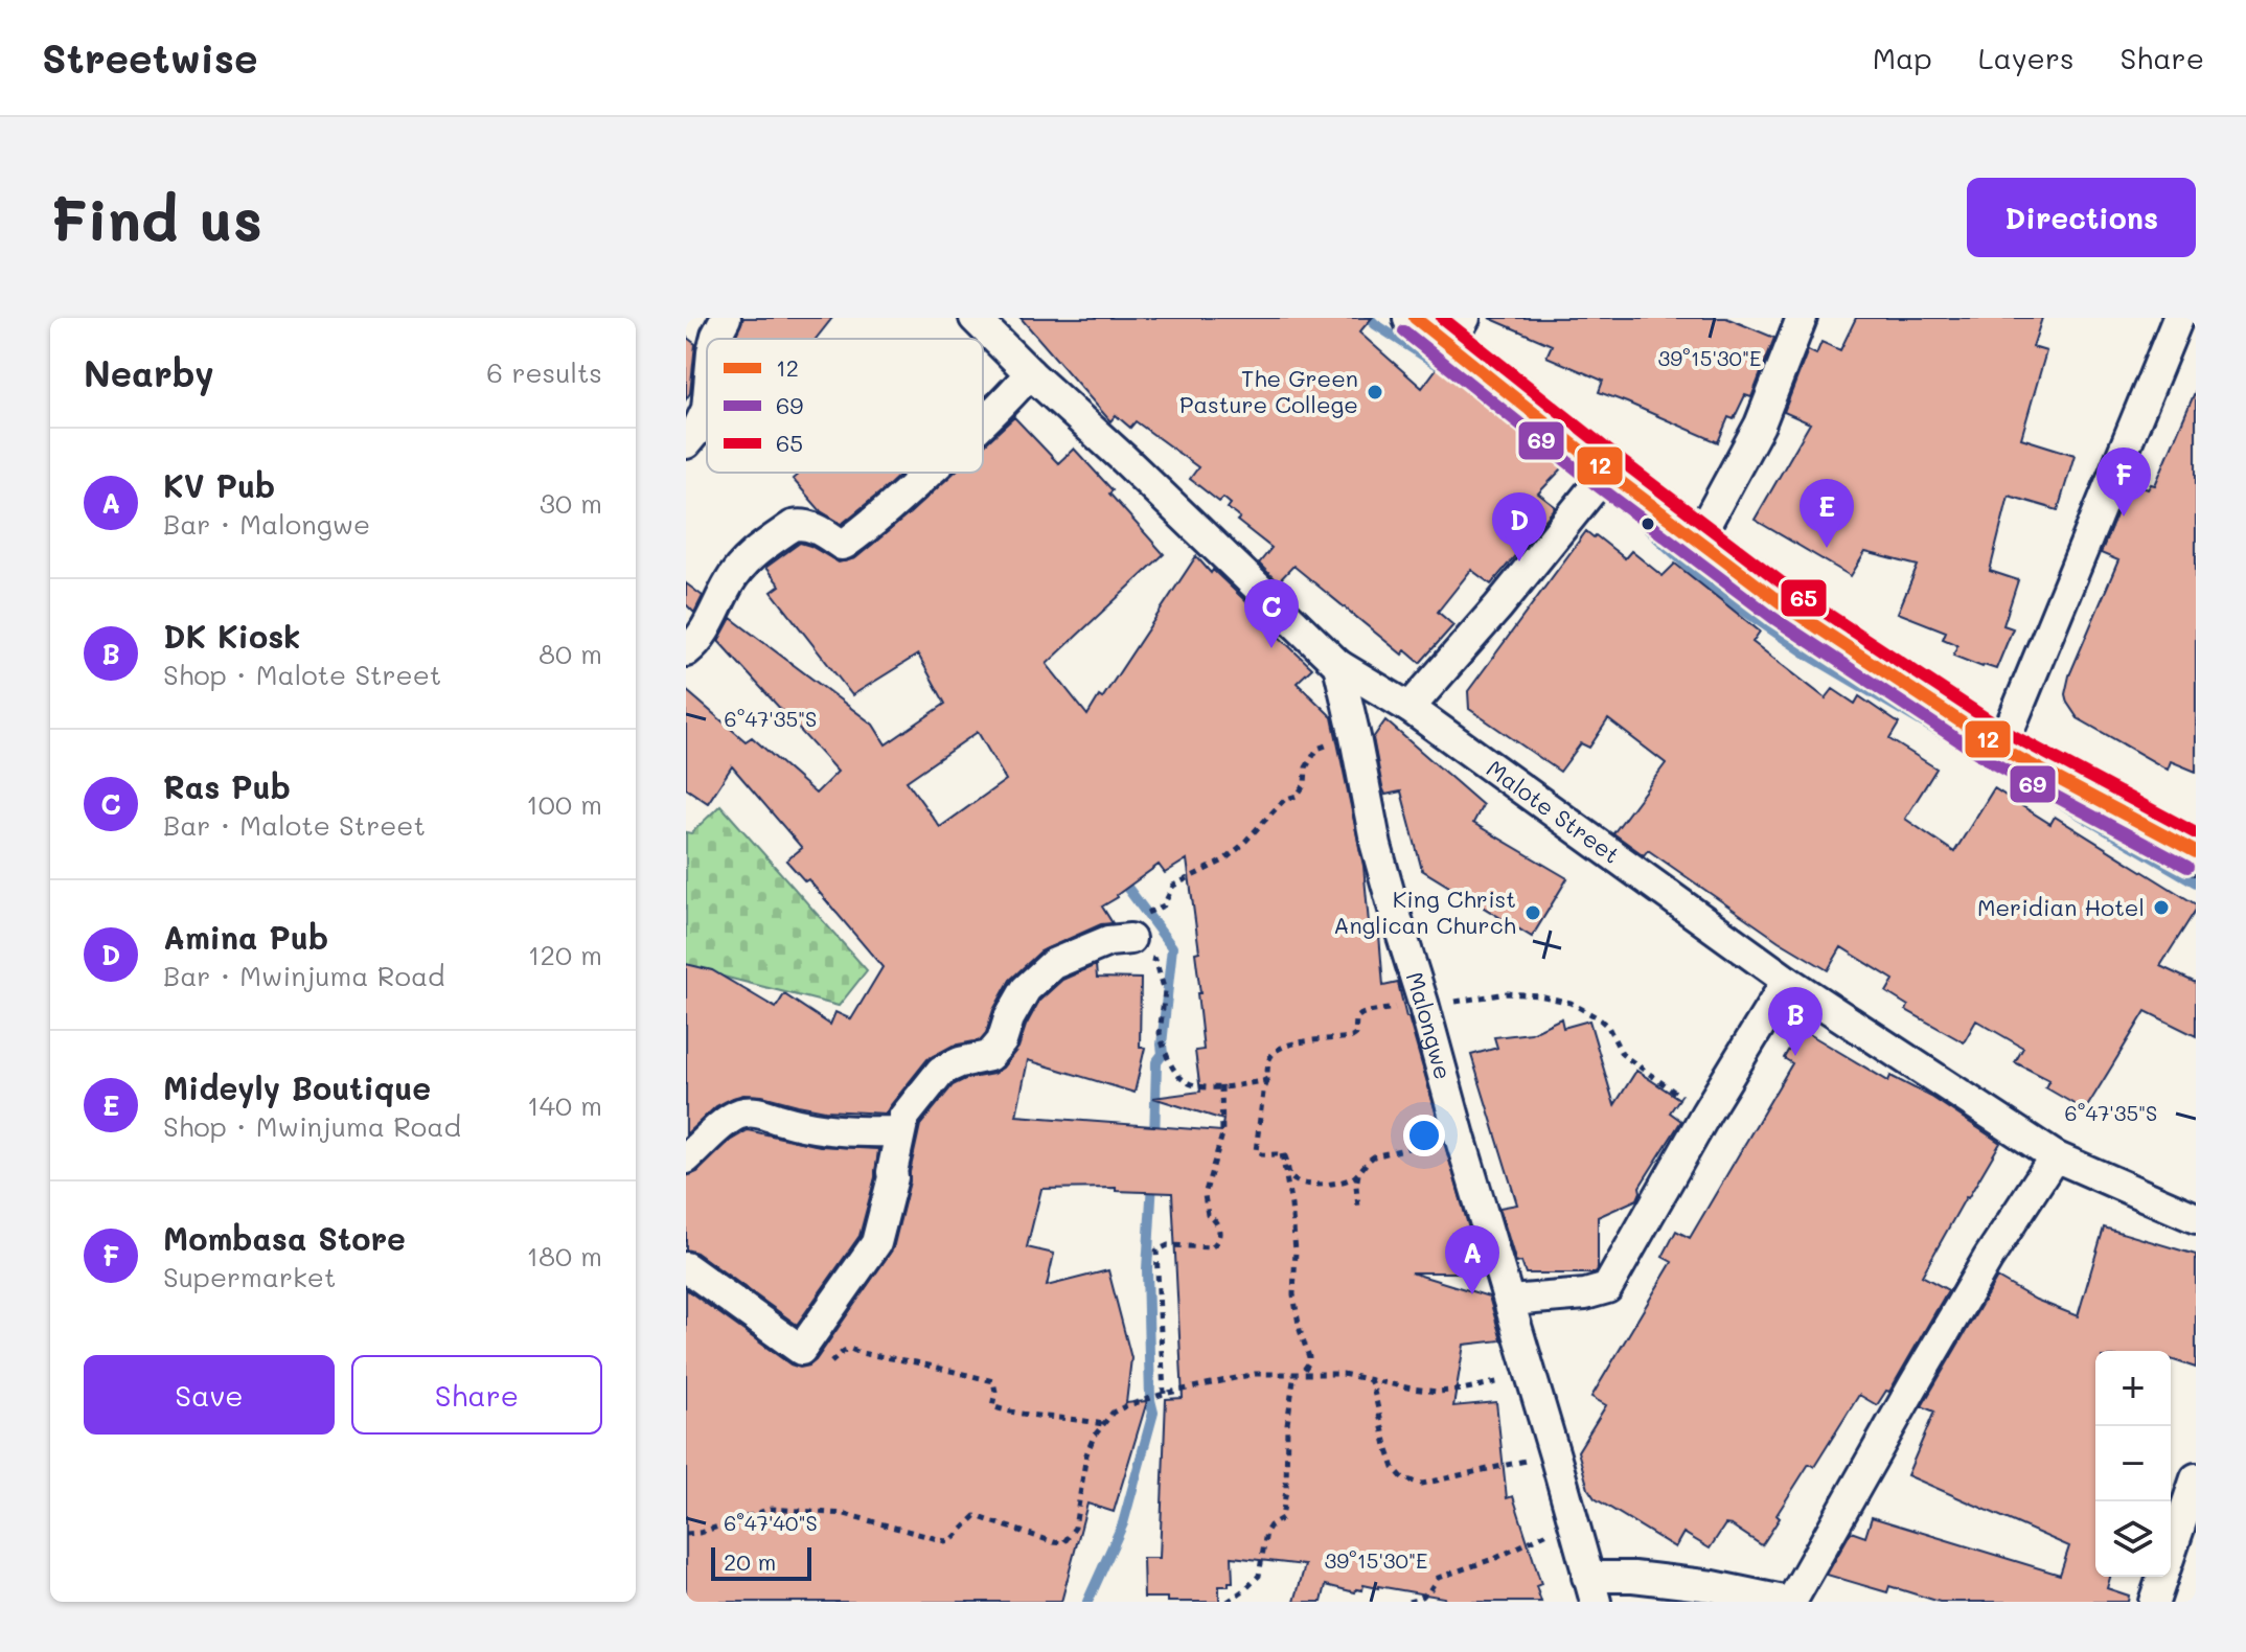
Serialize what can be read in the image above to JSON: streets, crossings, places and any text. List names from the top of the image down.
{
  "streets": {
    "street": ["Malote Street", "Malongwe"]
  },
  "crossings": [
    ["Malote Street", "Malongwe"]
  ],
  "places": ["The Green Pasture College", "Meridian Hotel", "King Christ Anglican Church"],
  "lines": ["transit line 12", "transit line 65", "transit line 69"],
  "legend": ["12", "69", "65"],
  "scale_bar": "20 m",
  "page": {
    "header": "Streetwise",
    "nav": ["Map", "Layers", "Share"],
    "buttons": [
      "Directions",
      ["Save", "Share"]
    ],
    "title": "Find us",
    "heading": ["Nearby", "6 results"],
    "list": [
      {
        "mark": "A",
        "name": "KV Pub",
        "note": "Bar · Malongwe",
        "value": "30 m"
      },
      {
        "mark": "B",
        "name": "DK Kiosk",
        "note": "Shop · Malote Street",
        "value": "80 m"
      },
      {
        "mark": "C",
        "name": "Ras Pub",
        "note": "Bar · Malote Street",
        "value": "100 m"
      },
      {
        "mark": "D",
        "name": "Amina Pub",
        "note": "Bar · Mwinjuma Road",
        "value": "120 m"
      },
      {
        "mark": "E",
        "name": "Mideyly Boutique",
        "note": "Shop · Mwinjuma Road",
        "value": "140 m"
      },
      {
        "mark": "F",
        "name": "Mombasa Store",
        "note": "Supermarket",
        "value": "180 m"
      }
    ],
    "pins": [
      "F",
      "E",
      "D",
      "C",
      "B",
      "A"
    ],
    "map_buttons": ["+", "−"],
    "scale": "20 m"
  },
  "coordinates": ["39°15'30\"E", "6°47'35\"S", "6°47'40\"S"]
}
